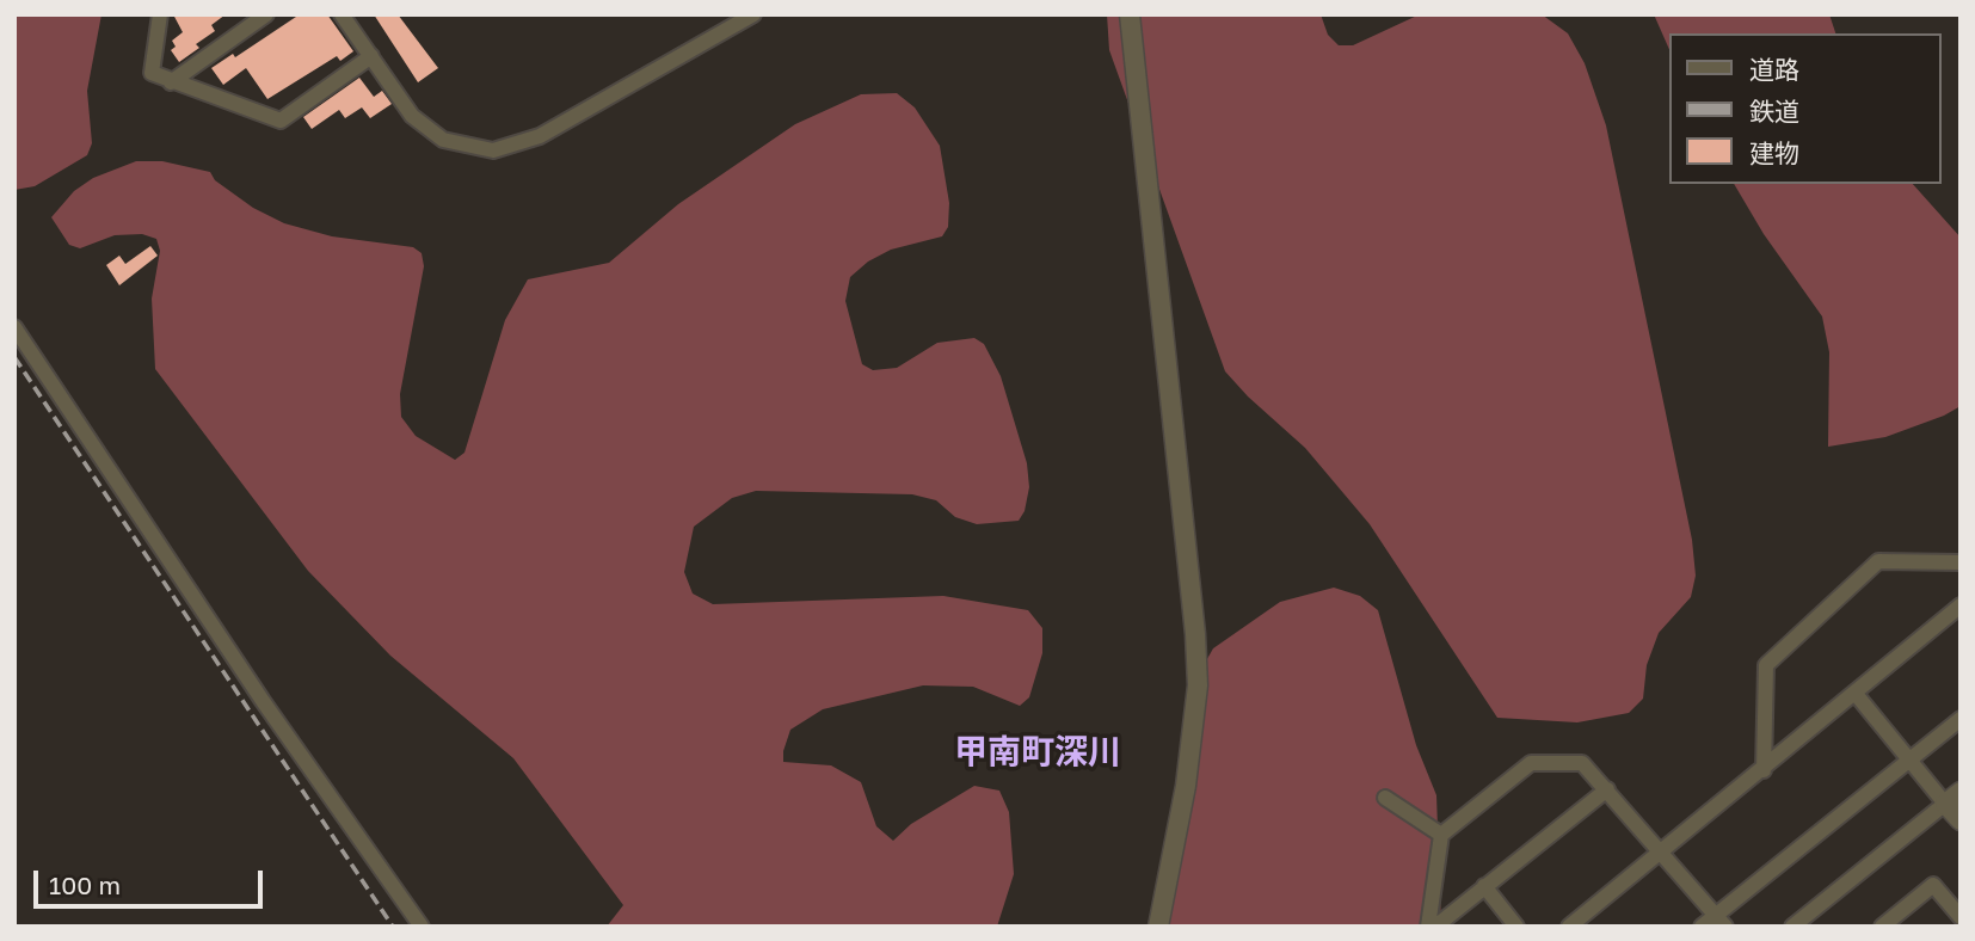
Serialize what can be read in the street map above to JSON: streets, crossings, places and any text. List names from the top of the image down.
{
  "districts": ["甲南町深川"],
  "legend": ["道路", "鉄道", "建物"],
  "scale_bar": "100 m"
}
